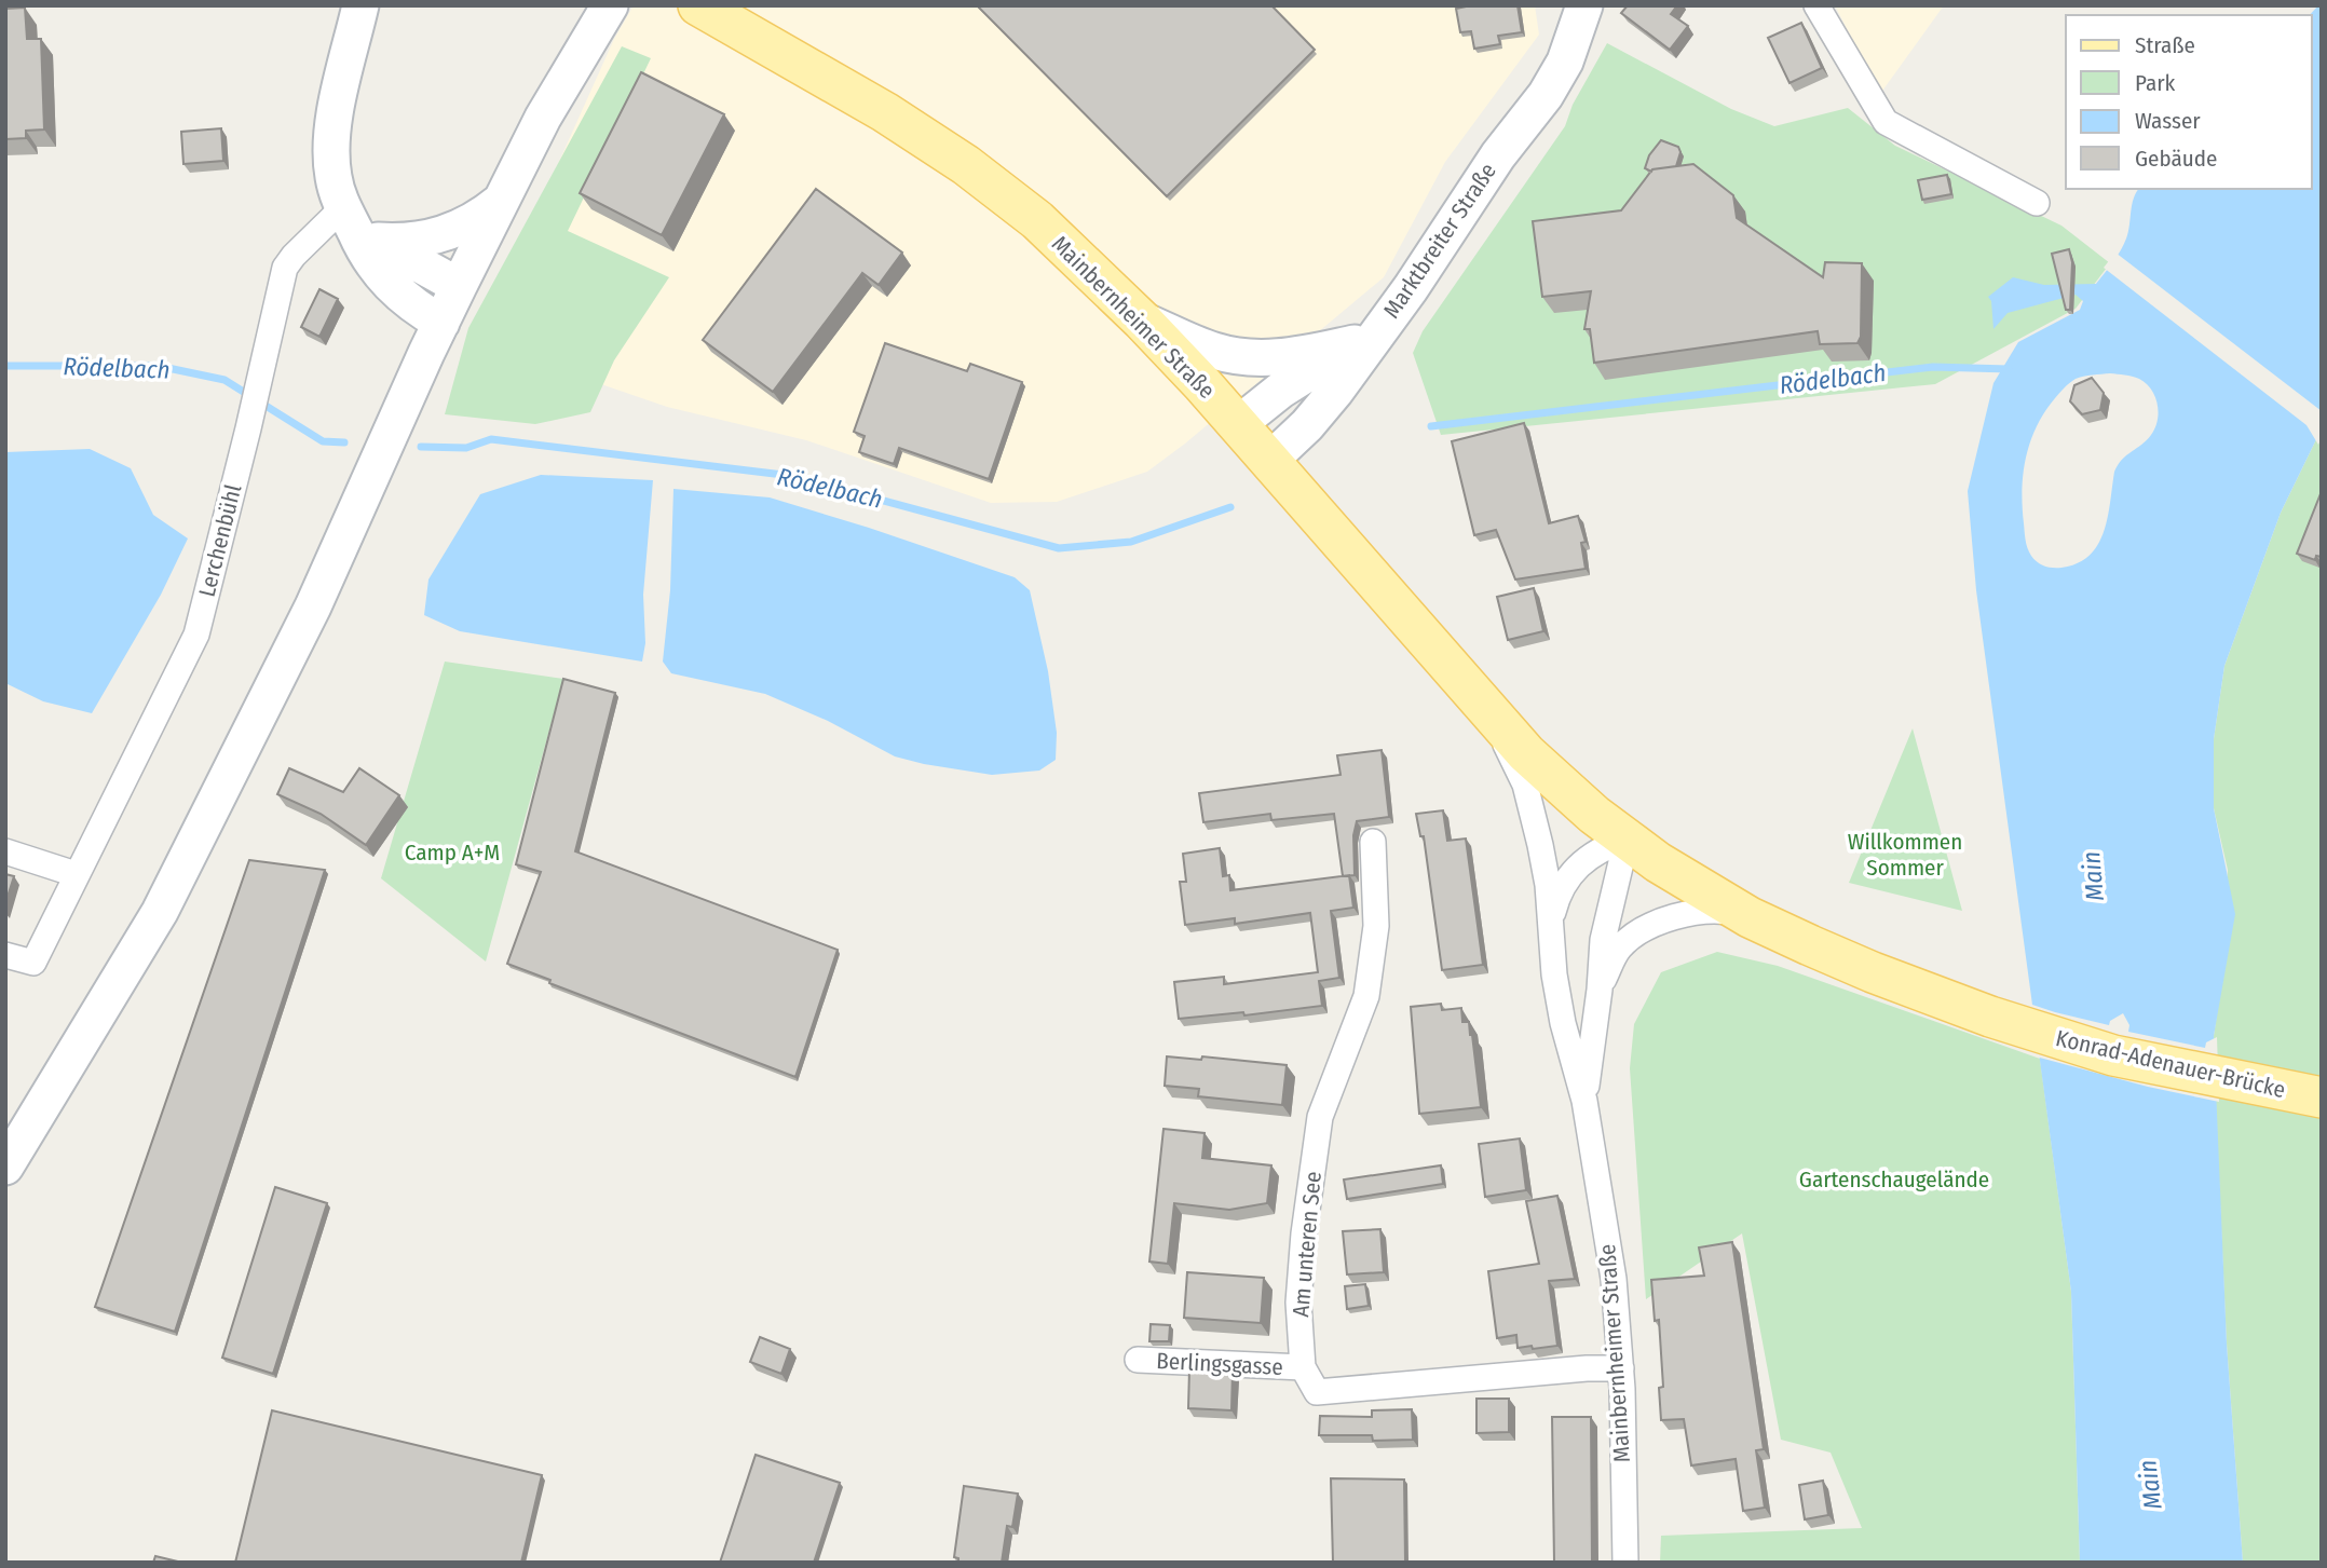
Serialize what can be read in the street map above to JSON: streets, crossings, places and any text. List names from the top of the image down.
{
  "streets": {
    "main road": ["Marktbreiter Straße", "Mainbernheimer Straße", "Konrad-Adenauer-Brücke"],
    "street": ["Lerchenbühl", "Am unteren See", "Berlingsgasse"]
  },
  "crossings": [
    ["Marktbreiter Straße", "Mainbernheimer Straße"],
    ["Mainbernheimer Straße", "Konrad-Adenauer-Brücke"],
    ["Am unteren See", "Berlingsgasse"]
  ],
  "water": ["Rödelbach", "Main"],
  "parks": ["Willkommen Sommer", "Camp A+M", "Gartenschaugelände"],
  "legend": [
    "Straße",
    "Park",
    "Wasser",
    "Gebäude"
  ]
}
